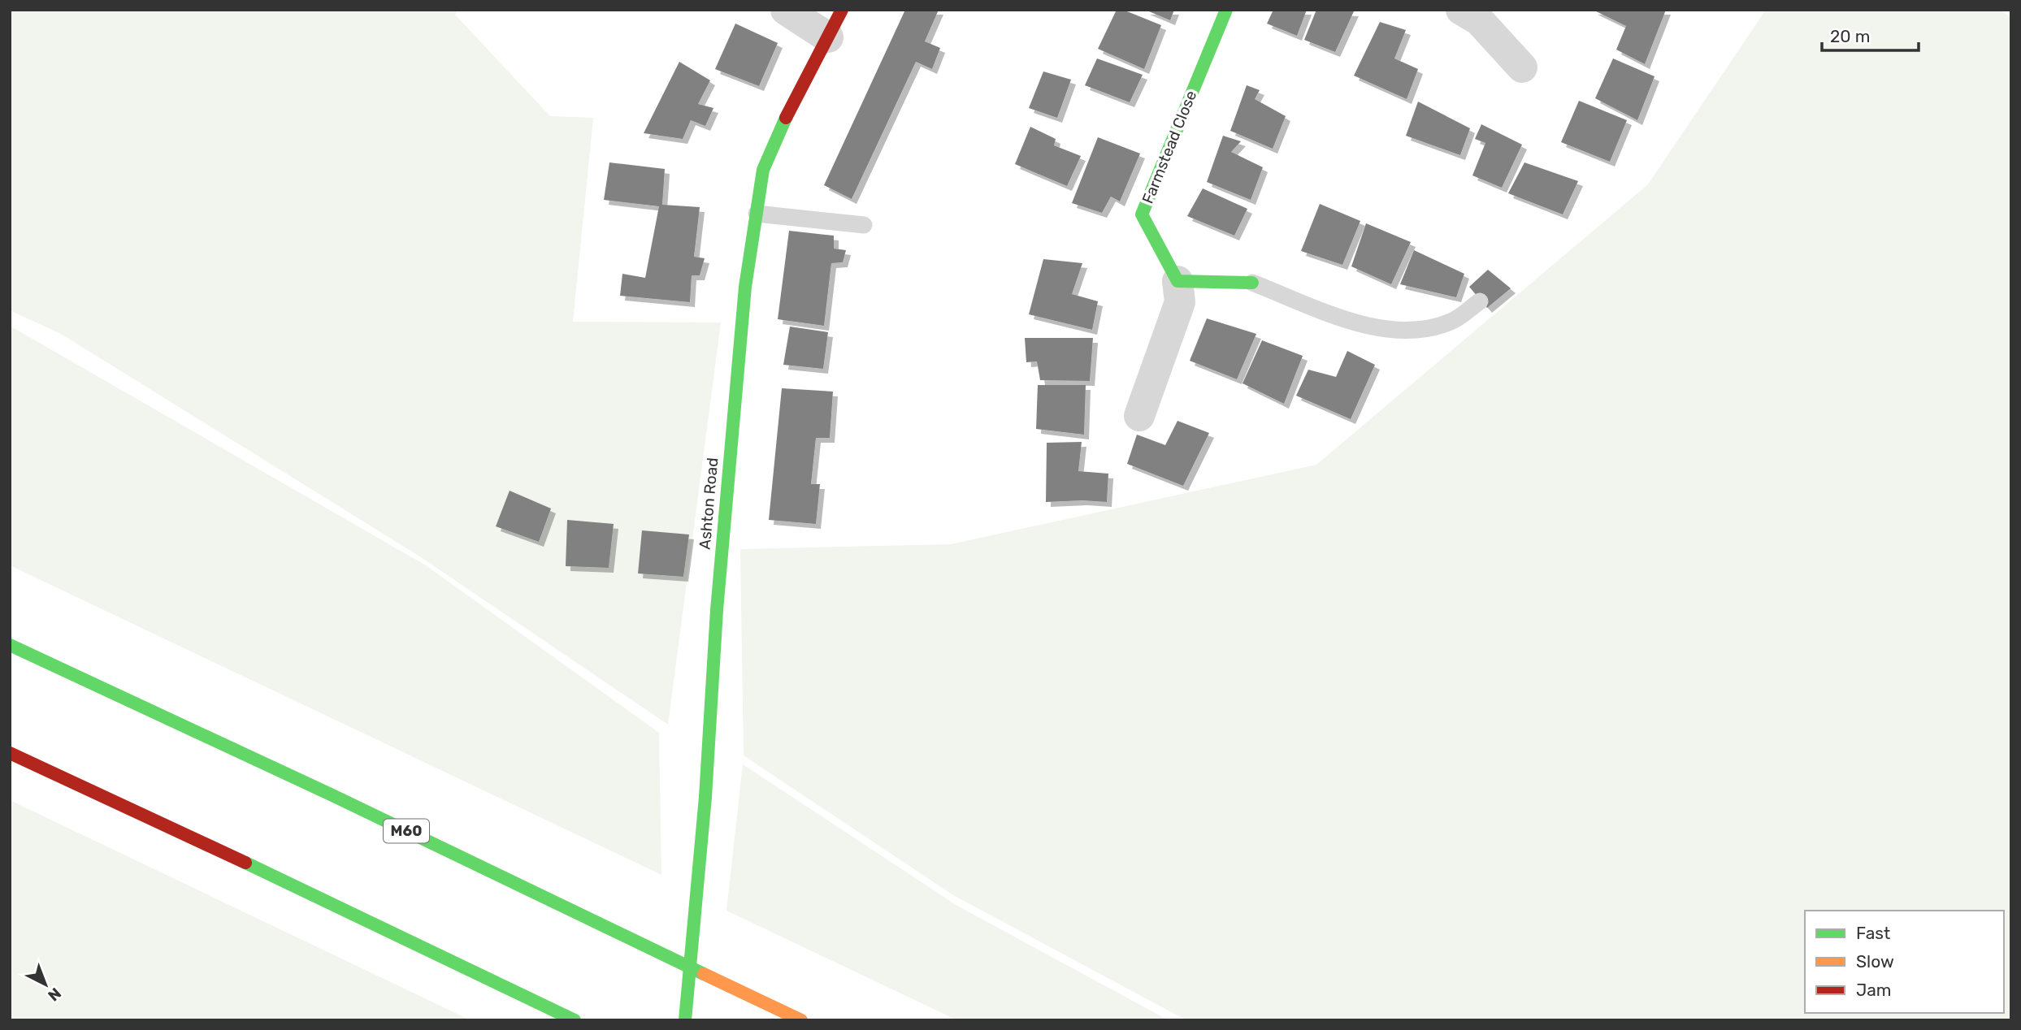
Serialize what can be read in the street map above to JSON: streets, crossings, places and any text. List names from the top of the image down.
{
  "streets": {
    "main road": ["Farmstead Close", "Ashton Road", "M60"]
  },
  "legend": ["Fast", "Slow", "Jam"],
  "scale_bar": "20 m",
  "north": "bottom right"
}
